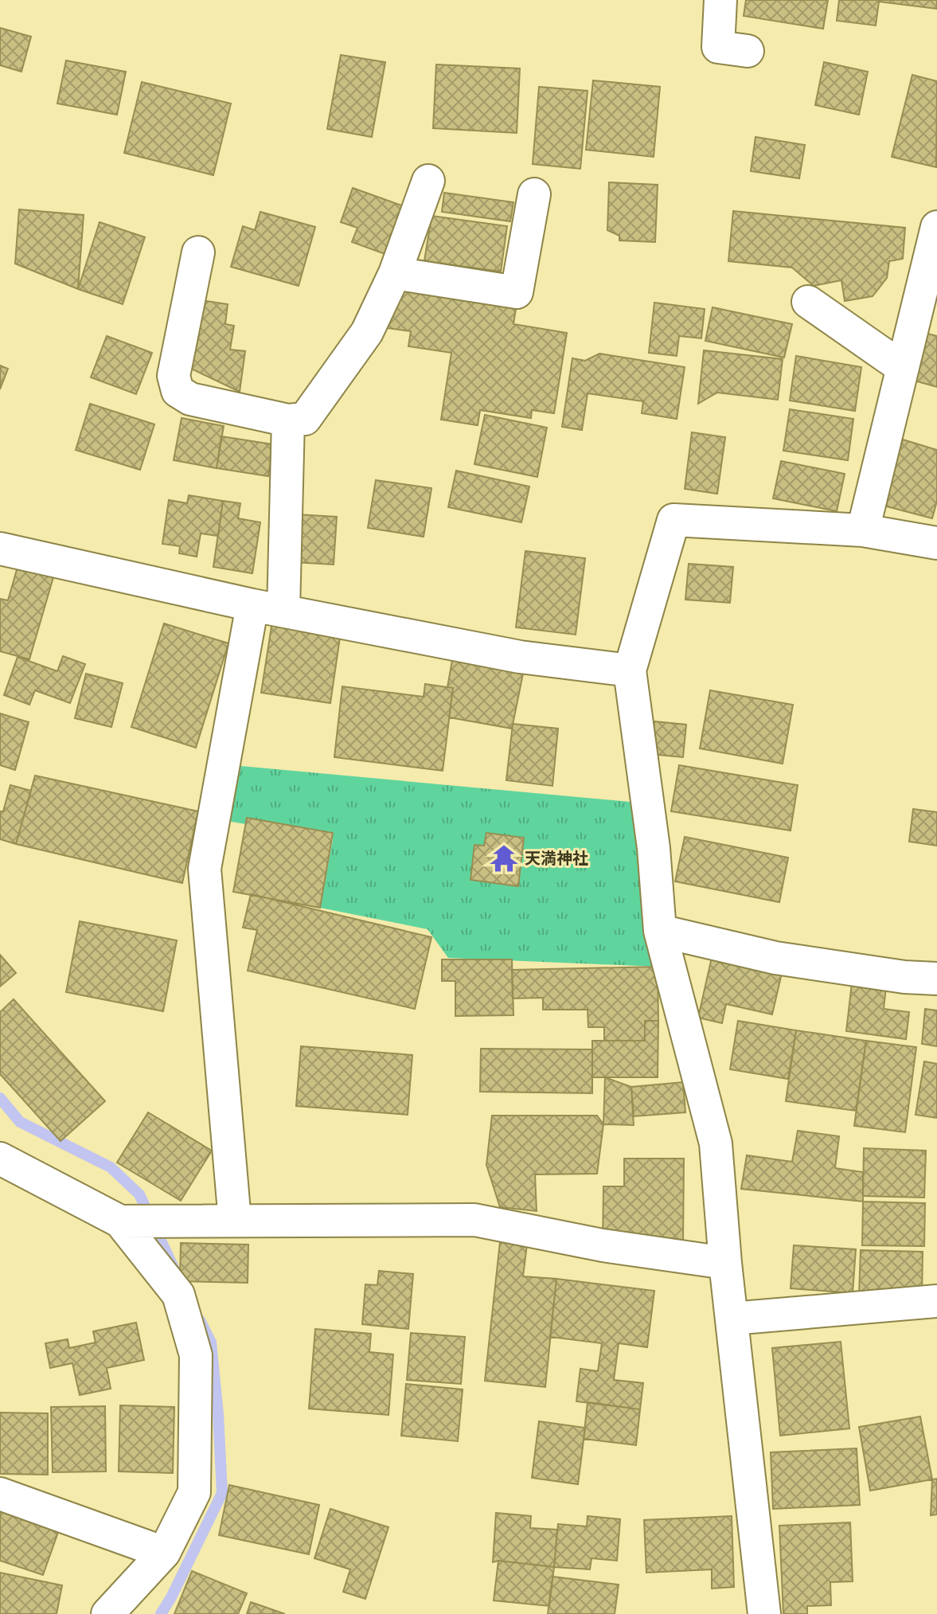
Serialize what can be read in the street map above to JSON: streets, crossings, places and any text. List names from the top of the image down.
{
  "places": {
    "temple": ["天満神社"]
  }
}
